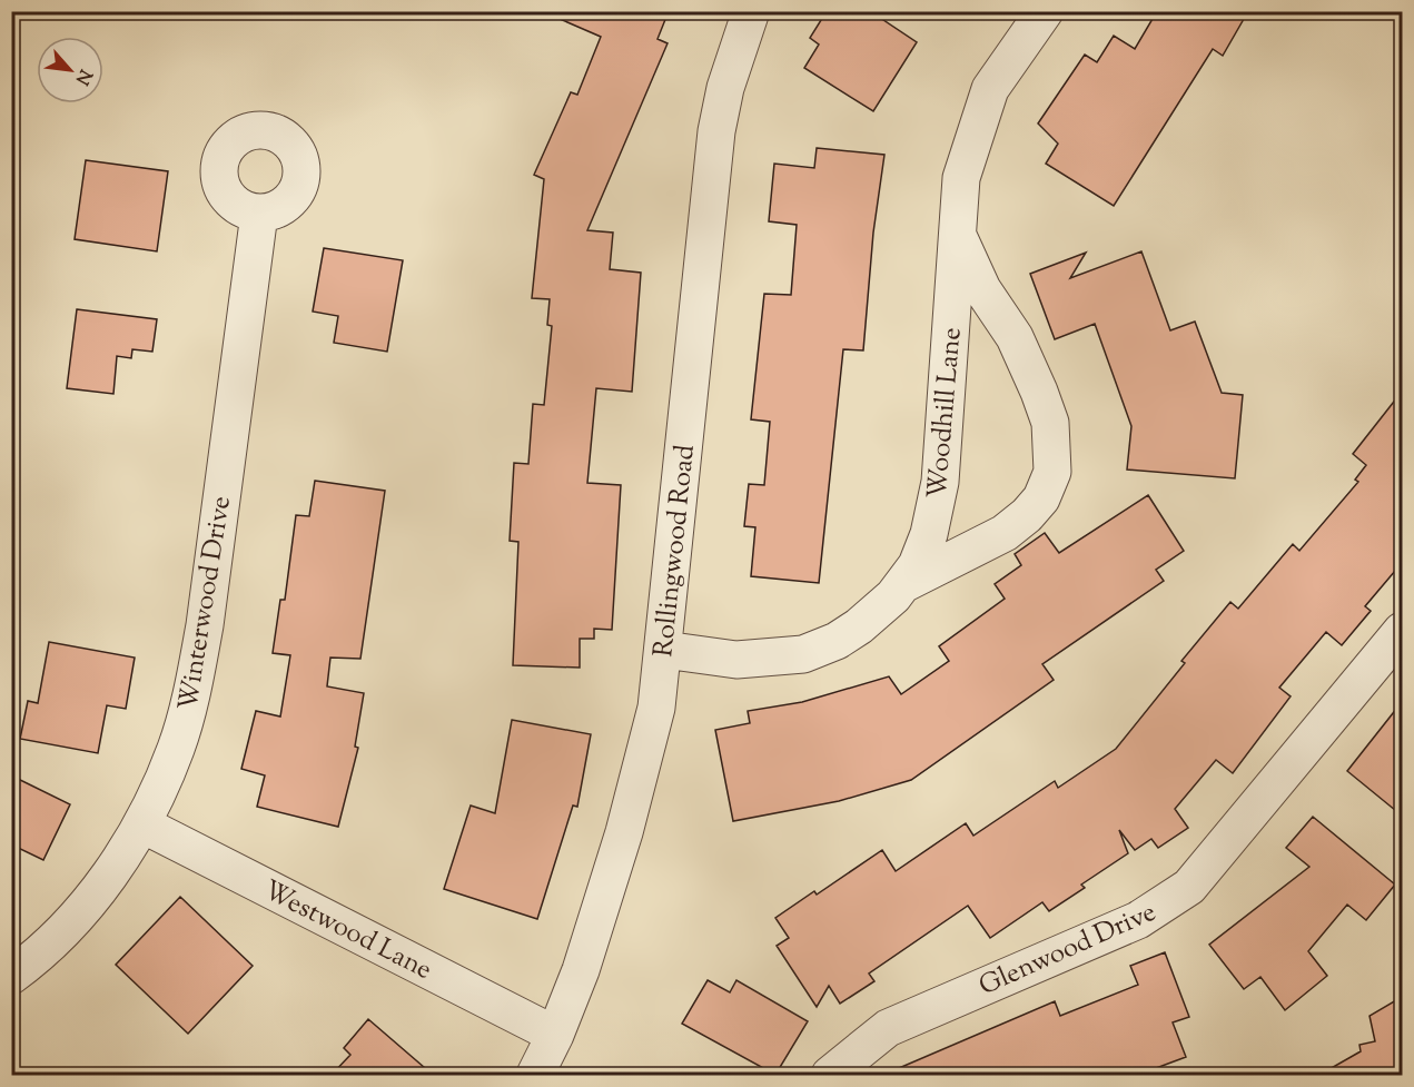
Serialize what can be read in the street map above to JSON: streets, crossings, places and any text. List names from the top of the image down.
{
  "streets": {
    "street": [
      "Woodhill Lane",
      "Rollingwood Road",
      "Winterwood Drive",
      "Westwood Lane",
      "Glenwood Drive"
    ]
  },
  "crossings": [
    ["Woodhill Lane", "Rollingwood Road"],
    ["Rollingwood Road", "Westwood Lane"],
    ["Winterwood Drive", "Westwood Lane"]
  ],
  "north": "bottom right"
}
